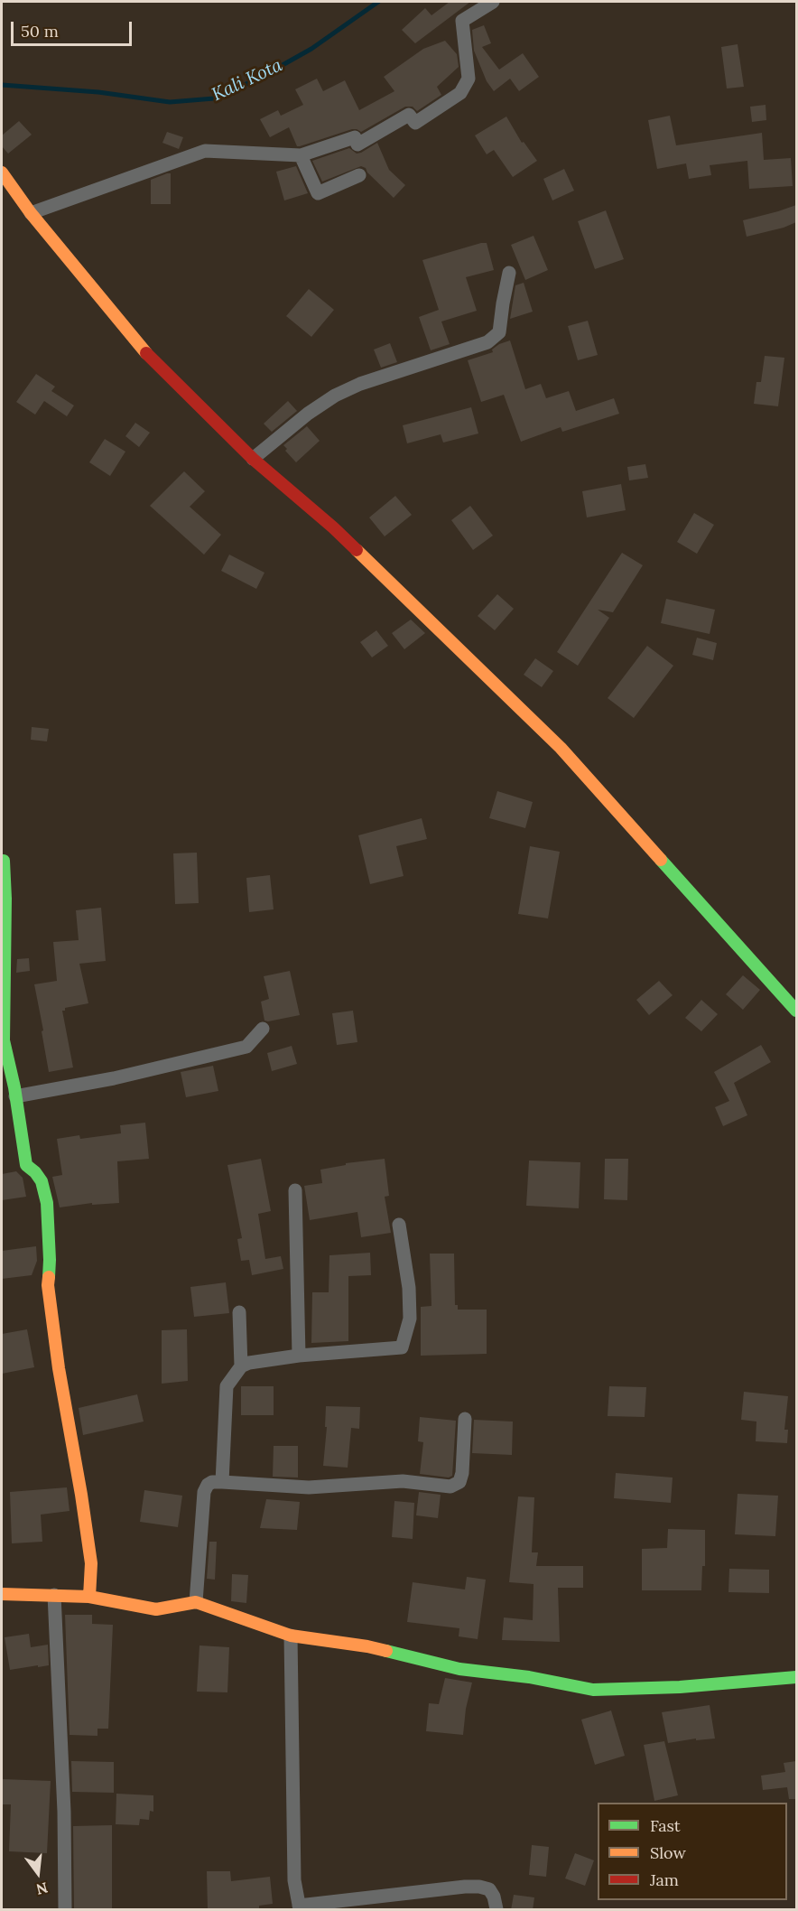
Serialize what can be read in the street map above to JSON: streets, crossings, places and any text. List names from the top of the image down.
{
  "water": ["Kali Kota"],
  "legend": ["Fast", "Slow", "Jam"],
  "scale_bar": "50 m",
  "north": "bottom"
}
